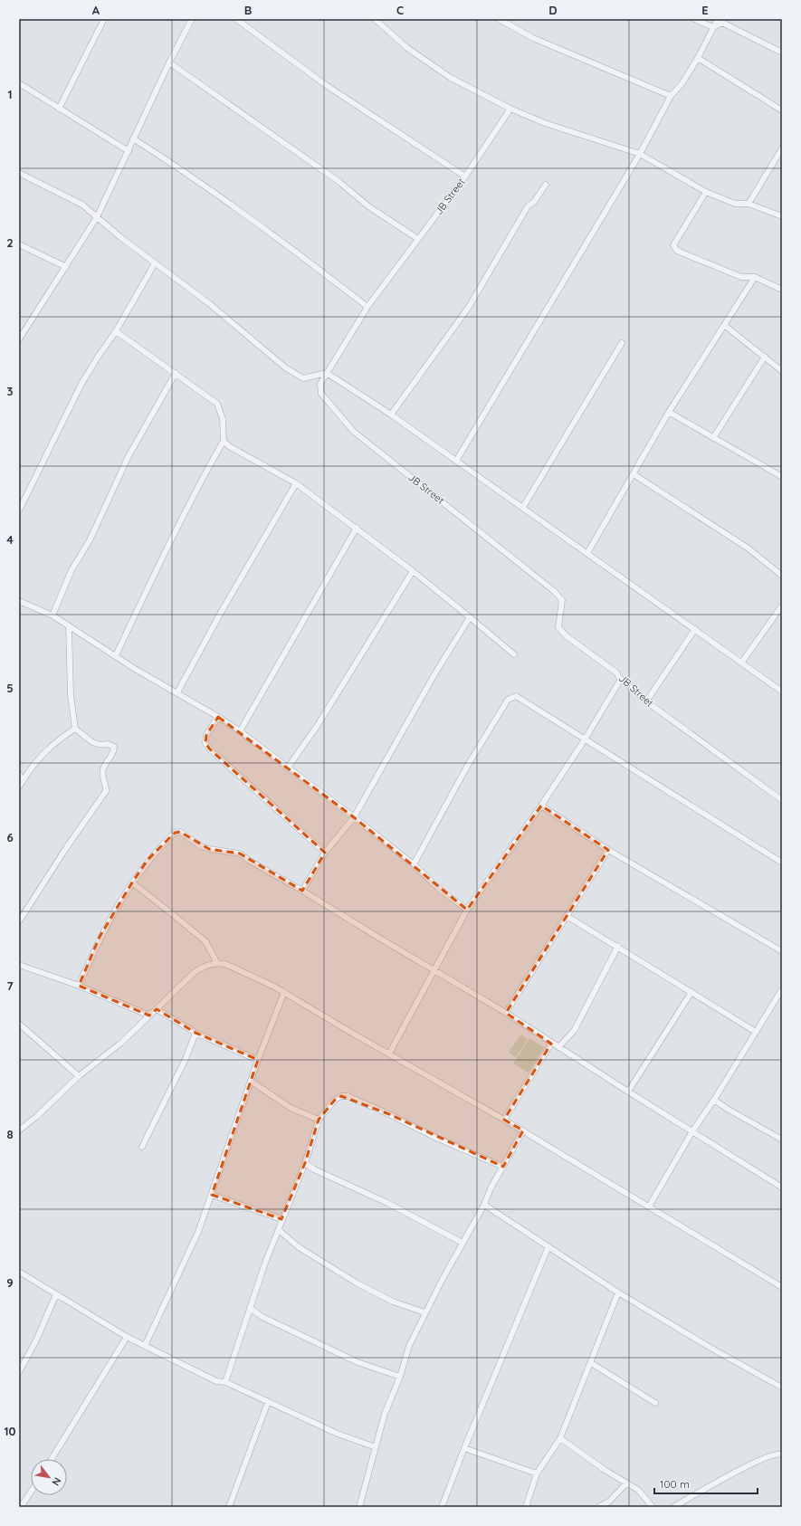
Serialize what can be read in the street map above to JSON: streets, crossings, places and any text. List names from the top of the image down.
{
  "streets": {
    "street": ["JB Street"]
  },
  "scale_bar": "100 m",
  "north": "bottom right",
  "grid": {
    "columns": [
      "A",
      "B",
      "C",
      "D",
      "E"
    ],
    "rows": [
      "1",
      "2",
      "3",
      "4",
      "5",
      "6",
      "7",
      "8",
      "9",
      "10"
    ]
  }
}
